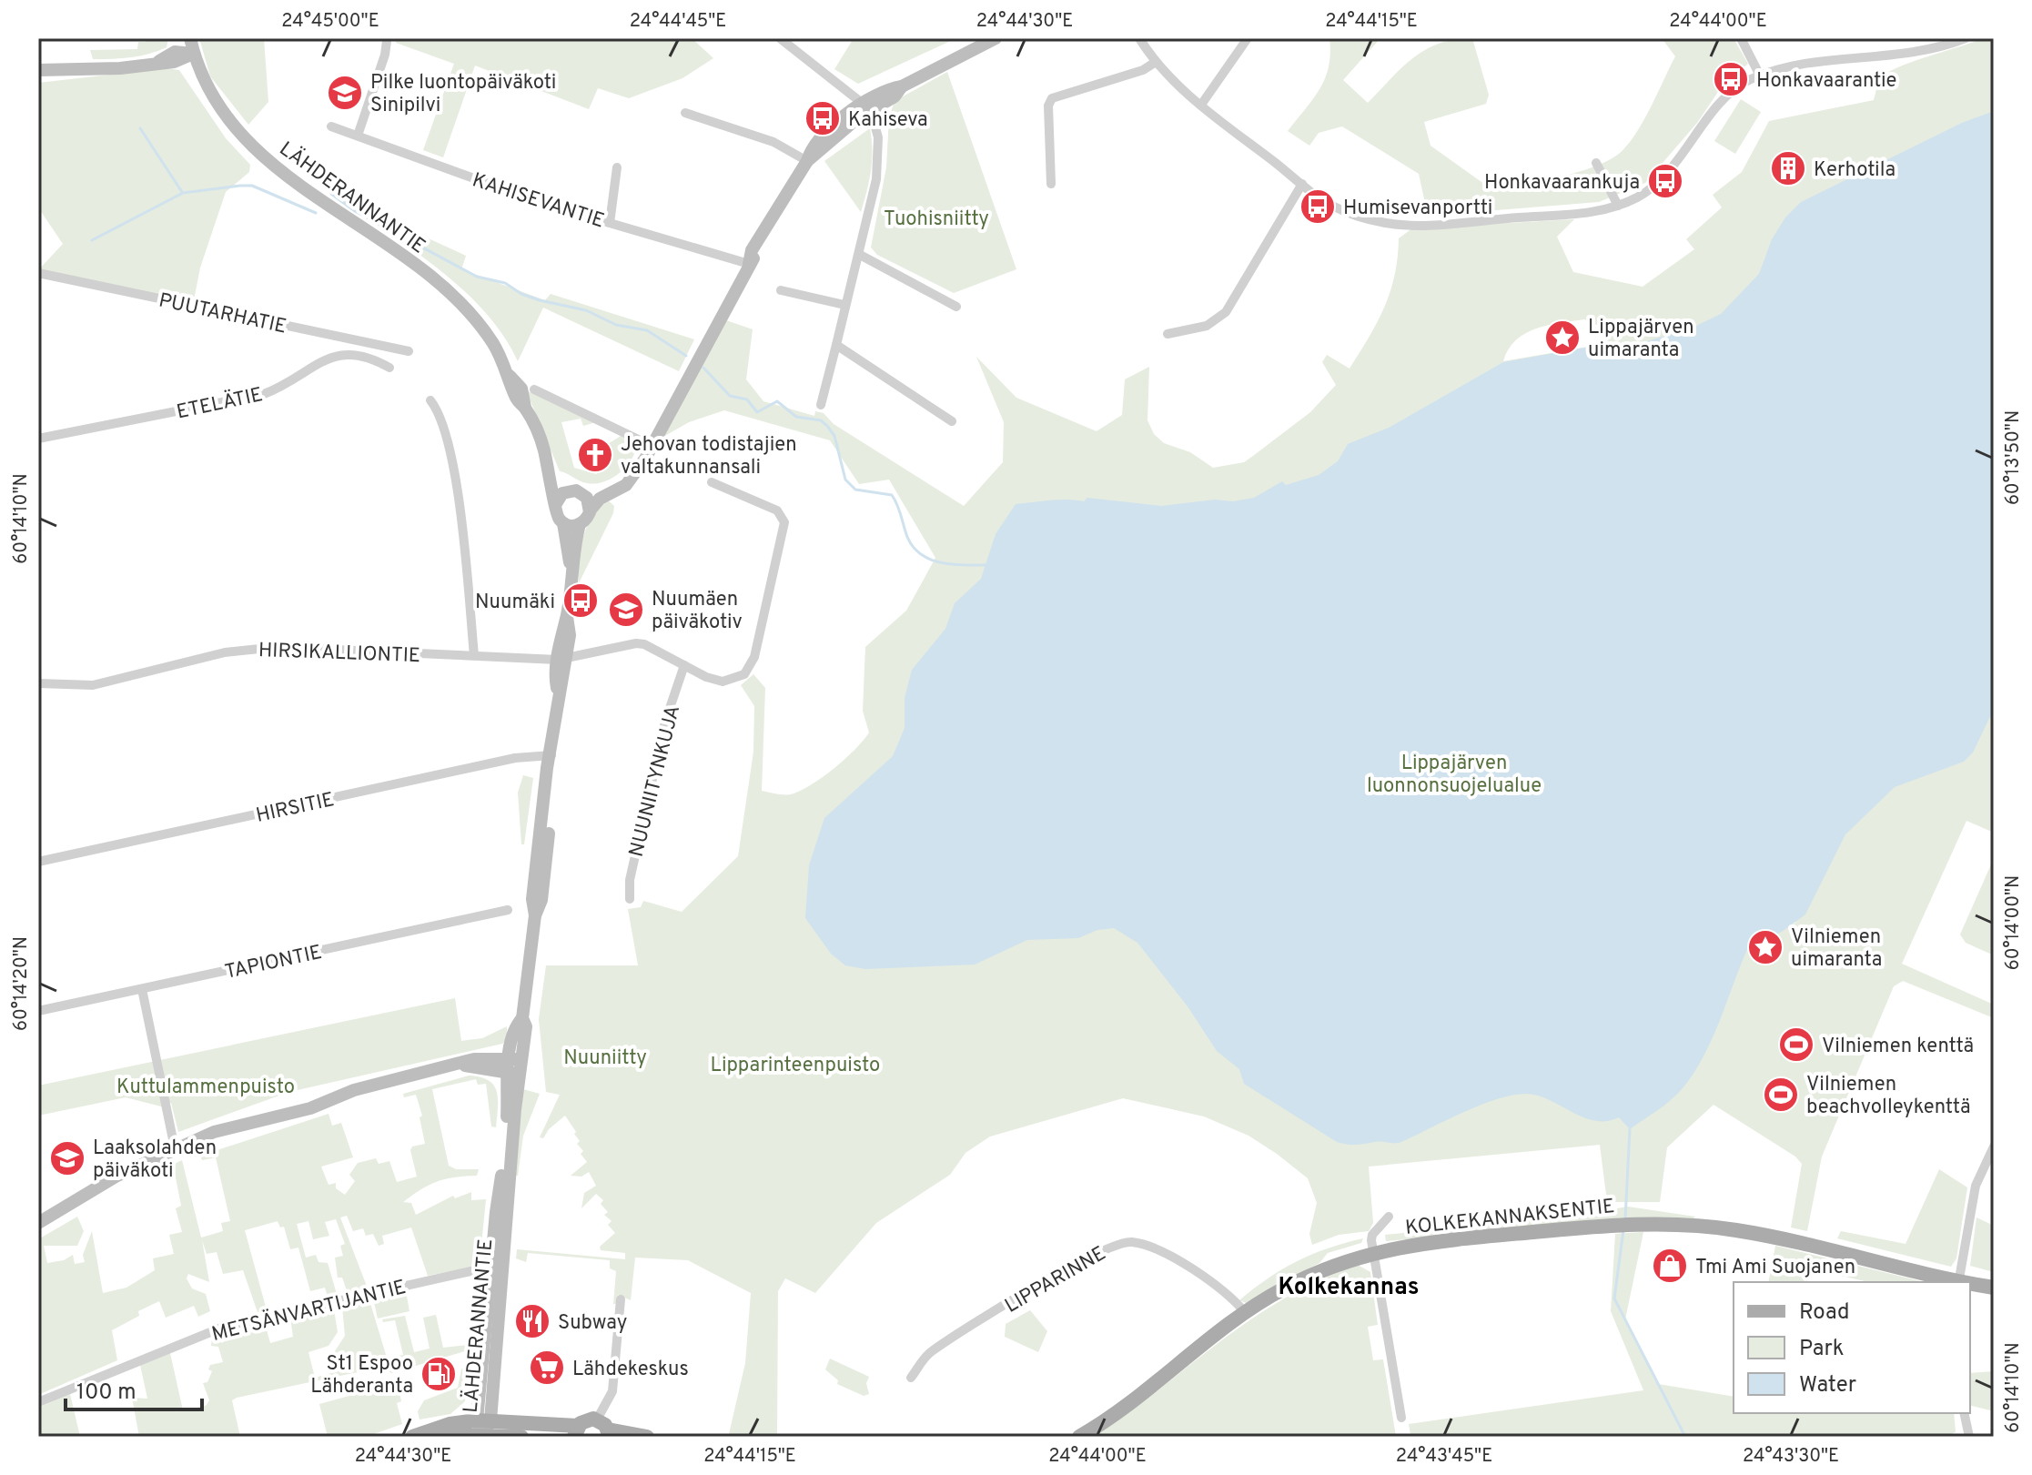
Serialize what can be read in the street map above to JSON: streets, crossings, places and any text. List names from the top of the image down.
{
  "streets": {
    "main road": ["LÄHDERANNANTIE", "KOLKEKANNAKSENTIE"],
    "street": [
      "KAHISEVANTIE",
      "PUUTARHATIE",
      "ETELÄTIE",
      "HIRSIKALLIONTIE",
      "NUUNIITYNKUJA",
      "HIRSITIE",
      "TAPIONTIE",
      "LIPPARINNE",
      "METSÄNVARTIJANTIE"
    ]
  },
  "crossings": [
    ["LÄHDERANNANTIE", "HIRSIKALLIONTIE"],
    ["LÄHDERANNANTIE", "HIRSITIE"],
    ["LÄHDERANNANTIE", "METSÄNVARTIJANTIE"],
    ["HIRSIKALLIONTIE", "NUUNIITYNKUJA"],
    ["KOLKEKANNAKSENTIE", "LIPPARINNE"]
  ],
  "districts": ["Kolkekannas"],
  "parks": [
    "Tuohisniitty",
    "Lippajärven luonnonsuojelualue",
    "Nuuniitty",
    "Lipparinteenpuisto",
    "Kuttulammenpuisto"
  ],
  "places": {
    "bus stop": [
      "Honkavaarantie",
      "Kahiseva",
      "Honkavaarankuja",
      "Humisevanportti",
      "Nuumäki"
    ],
    "school or university": ["Pilke luontopäiväkoti Sinipilvi", "Nuumäen päiväkotiv", "Laaksolahden päiväkoti"],
    "building": ["Kerhotila"],
    "place": ["Lippajärven uimaranta", "Vilniemen uimaranta"],
    "church": ["Jehovan todistajien valtakunnansali"],
    "sports": ["Vilniemen kenttä", "Vilniemen beachvolleykenttä"],
    "shop": ["Tmi Ami Suojanen"],
    "restaurant": ["Subway"],
    "supermarket": ["Lähdekeskus"],
    "fuel station": ["St1 Espoo Lähderanta"]
  },
  "legend": ["Road", "Park", "Water"],
  "scale_bar": "100 m",
  "coordinates": [
    "24°45'00\"E",
    "24°44'45\"E",
    "24°44'30\"E",
    "24°44'15\"E",
    "24°44'00\"E",
    "60°13'50\"N",
    "60°14'10\"N",
    "60°14'00\"N",
    "60°14'20\"N",
    "24°43'45\"E",
    "24°43'30\"E"
  ]
}
